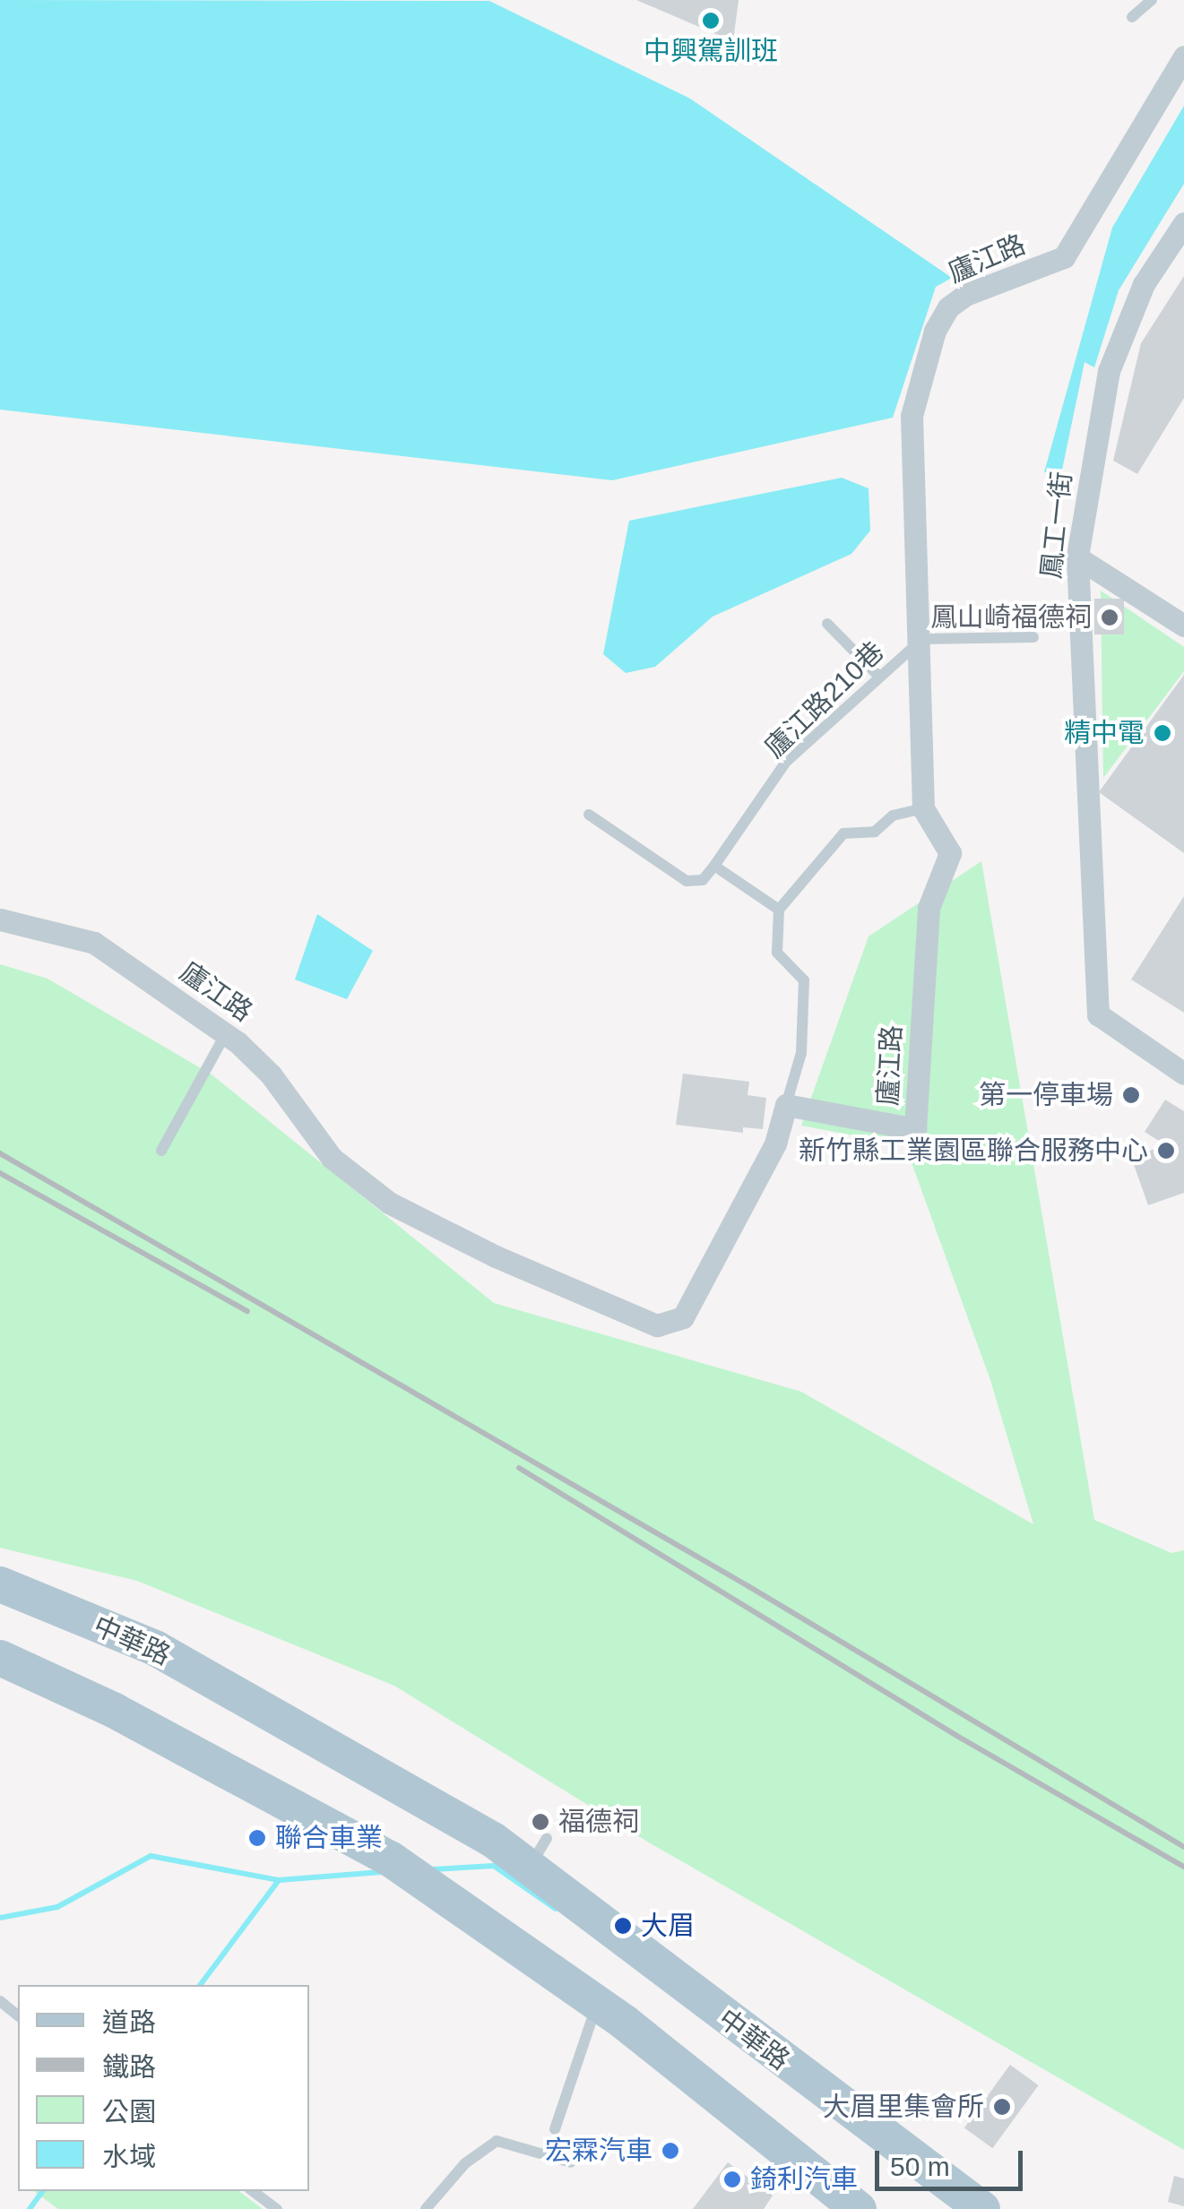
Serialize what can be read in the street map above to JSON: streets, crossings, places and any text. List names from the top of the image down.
{
  "streets": {
    "main road": ["中華路"],
    "street": ["廬江路", "鳳工一街"],
    "lane": ["廬江路210巷"]
  },
  "crossings": [
    ["廬江路", "廬江路210巷"]
  ],
  "places": [
    "中興駕訓班",
    "鳳山崎福德祠",
    "精中電",
    "第一停車場",
    "新竹縣工業園區聯合服務中心",
    "福德祠",
    "聯合車業",
    "大眉",
    "大眉里集會所",
    "宏霖汽車",
    "錡利汽車"
  ],
  "legend": [
    "道路",
    "鐵路",
    "公園",
    "水域"
  ],
  "scale_bar": "50 m"
}
